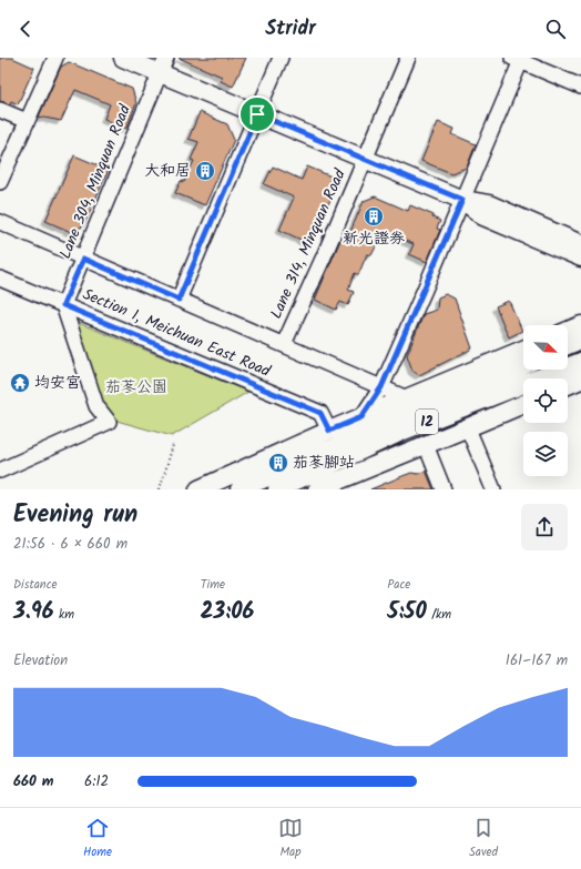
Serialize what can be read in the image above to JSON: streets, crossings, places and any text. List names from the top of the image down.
{
  "streets": {
    "main road": ["12"],
    "street": ["Lane 304, Minquan Road", "Lane 314, Minquan Road", "Section 1, Meichuan East Road"]
  },
  "crossings": [
    ["Lane 304, Minquan Road", "Section 1, Meichuan East Road"]
  ],
  "parks": ["茄苳公園"],
  "places": {
    "building": ["大和居", "新光證券", "茄苳腳站"],
    "temple": ["均安宮"]
  },
  "north": "bottom right",
  "page": {
    "header": "Stridr",
    "heading": ["Evening run", "21:56 · 6 × 660 m"],
    "stats": [
      ["Distance", "3.96 km"],
      ["Time", "23:06"],
      ["Pace", "5:50 /km"]
    ],
    "chart": ["Elevation", "161–167 m"],
    "list": [
      {
        "name": "660 m",
        "note": "6:12"
      }
    ],
    "tabs": ["Home", "Map", "Saved"]
  }
}
